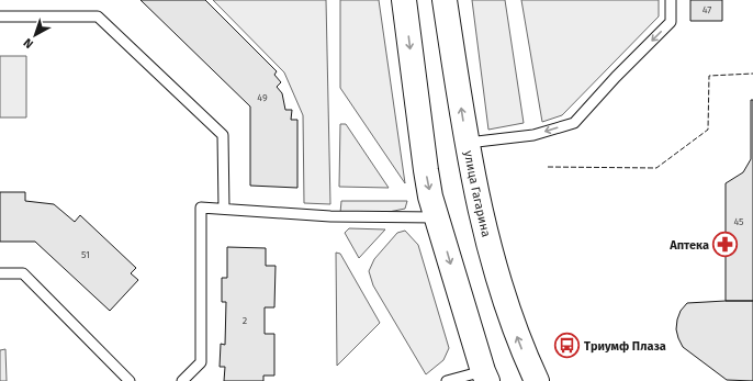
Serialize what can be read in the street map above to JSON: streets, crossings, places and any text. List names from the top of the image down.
{
  "streets": {
    "main road": ["улица Гагарина"]
  },
  "places": {
    "pharmacy": ["Аптека"],
    "bus stop": ["Триумф Плаза"]
  },
  "house_numbers": [
    "47",
    "49",
    "45",
    "51",
    "2"
  ],
  "north": "bottom left"
}
